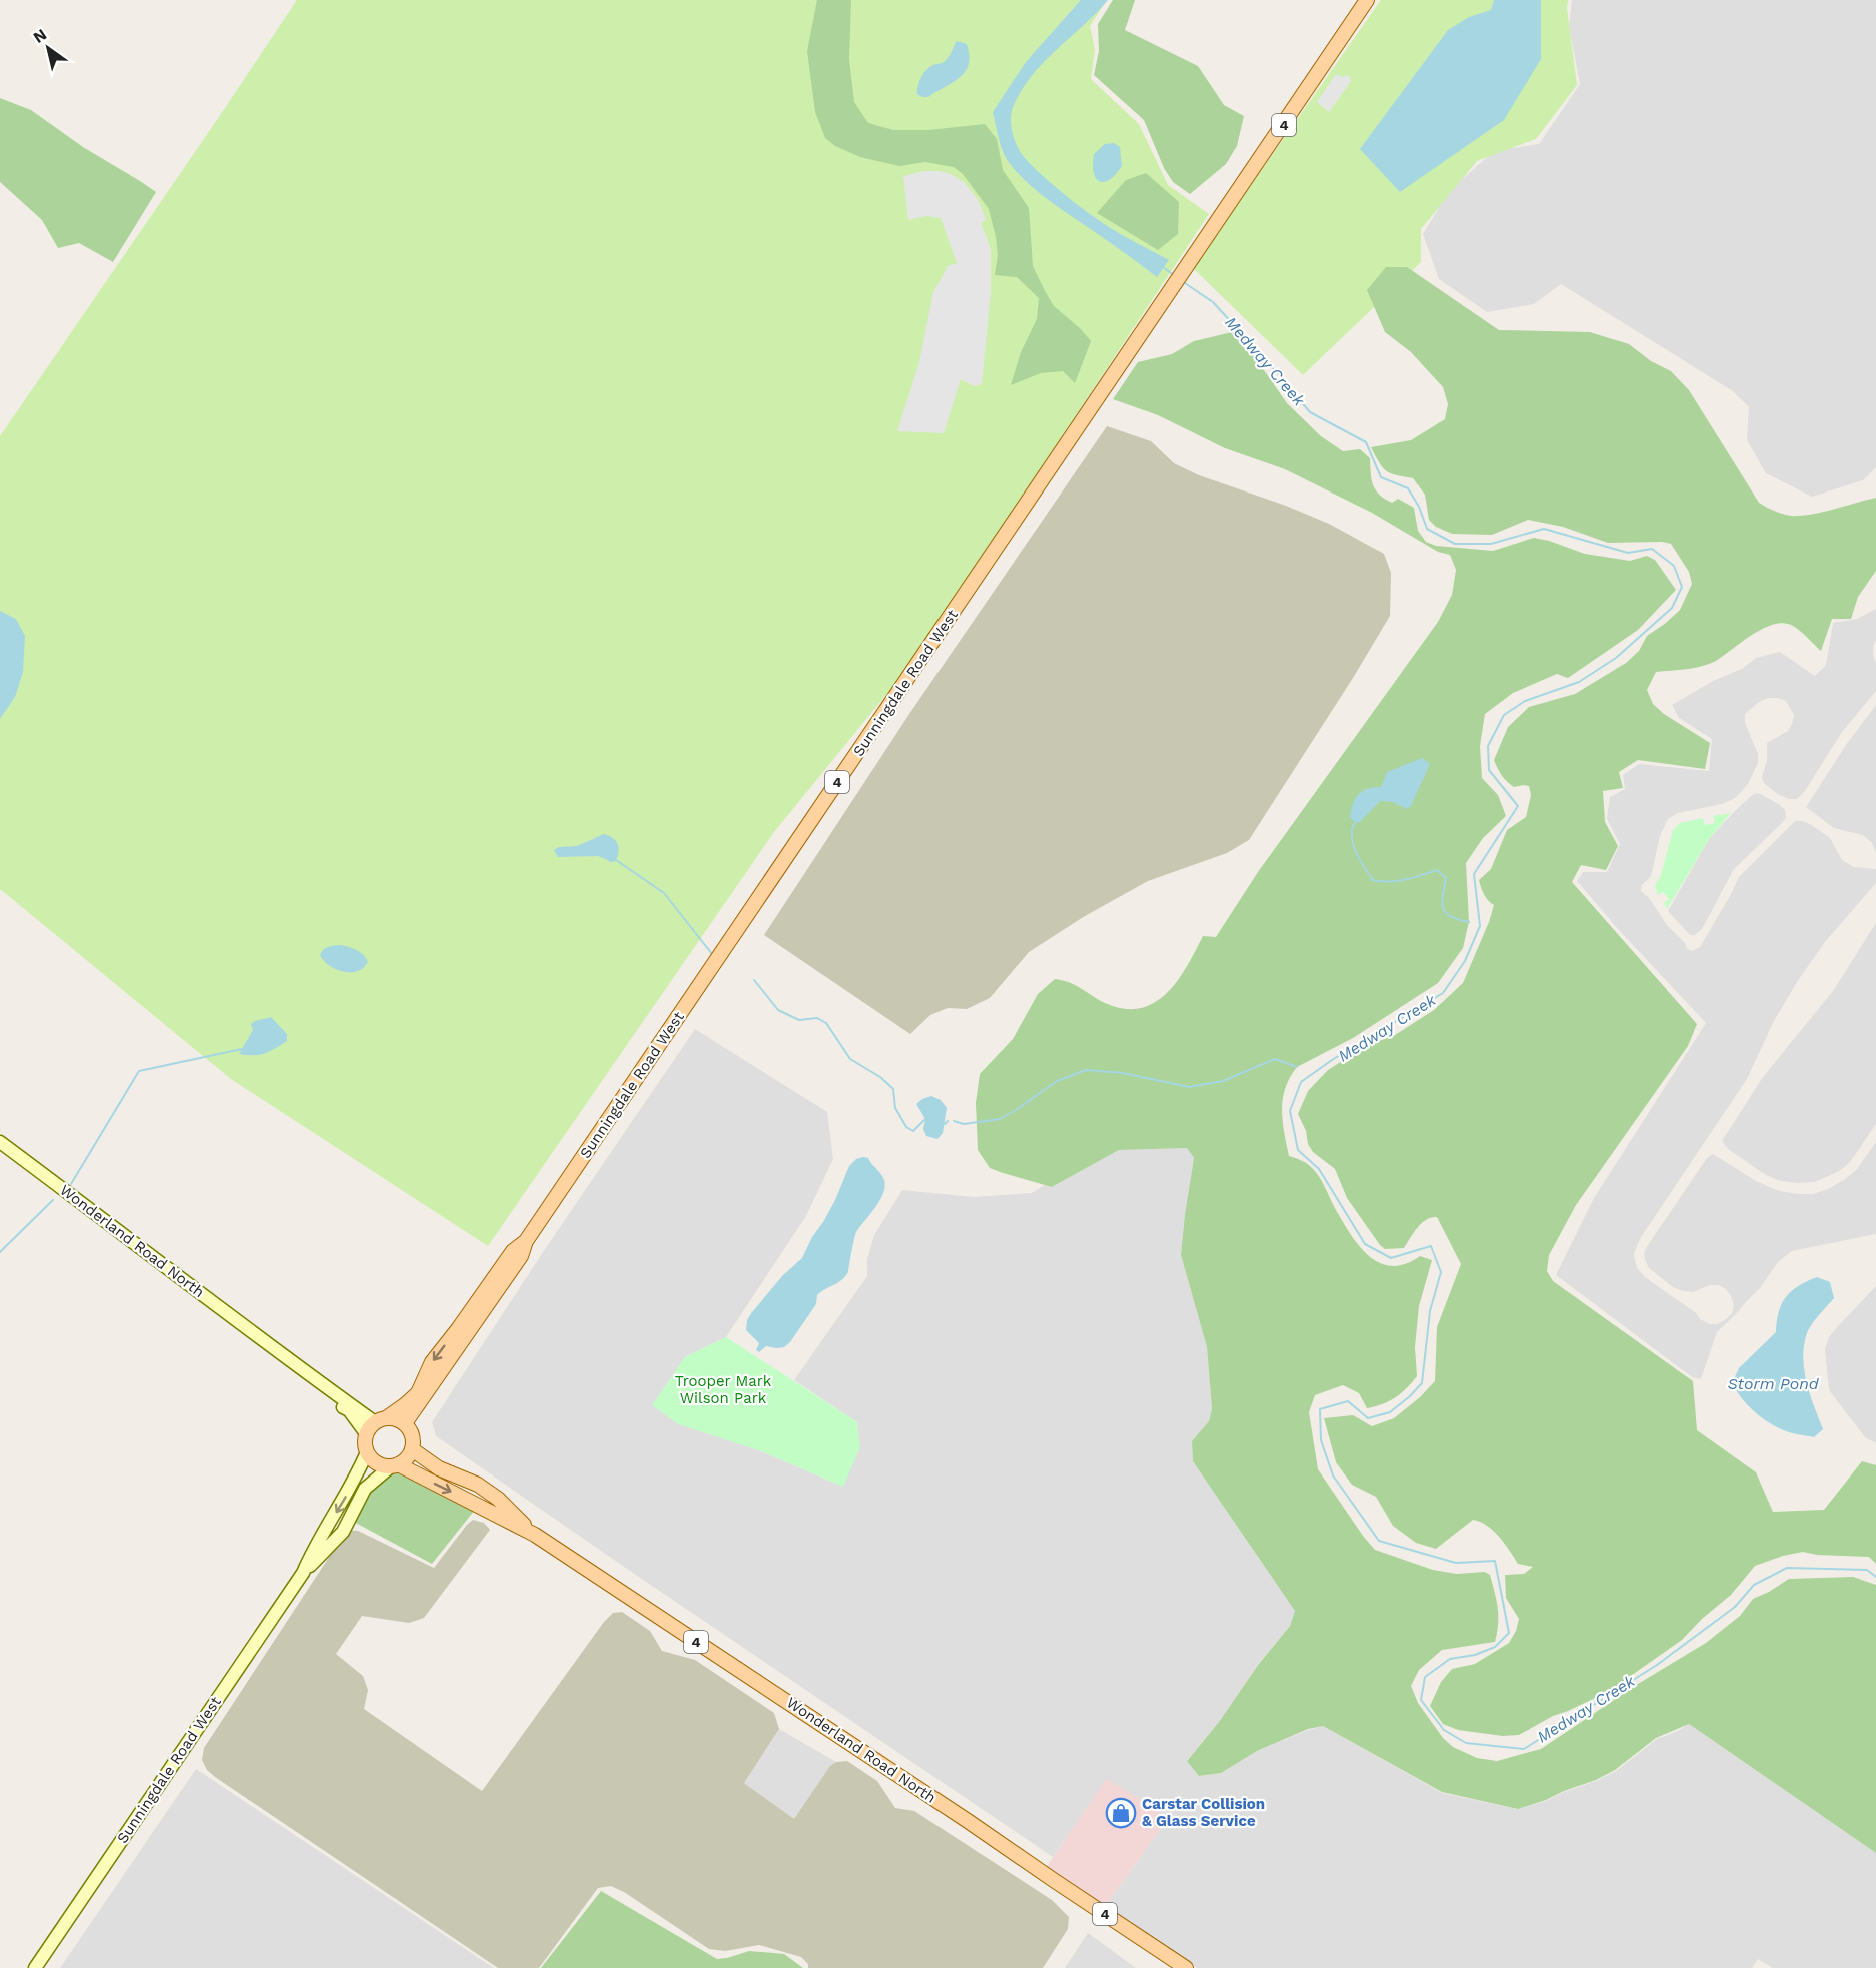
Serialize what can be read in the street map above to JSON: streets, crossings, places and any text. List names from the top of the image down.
{
  "streets": {
    "main road": ["4", "Sunningdale Road West", "Wonderland Road North"]
  },
  "crossings": [
    ["4", "Sunningdale Road West"],
    ["4", "Wonderland Road North"],
    ["Sunningdale Road West", "Wonderland Road North"]
  ],
  "water": ["Medway Creek", "Storm Pond"],
  "parks": ["Trooper Mark Wilson Park"],
  "places": {
    "shop": ["Carstar Collision & Glass Service"]
  },
  "north": "top left"
}
